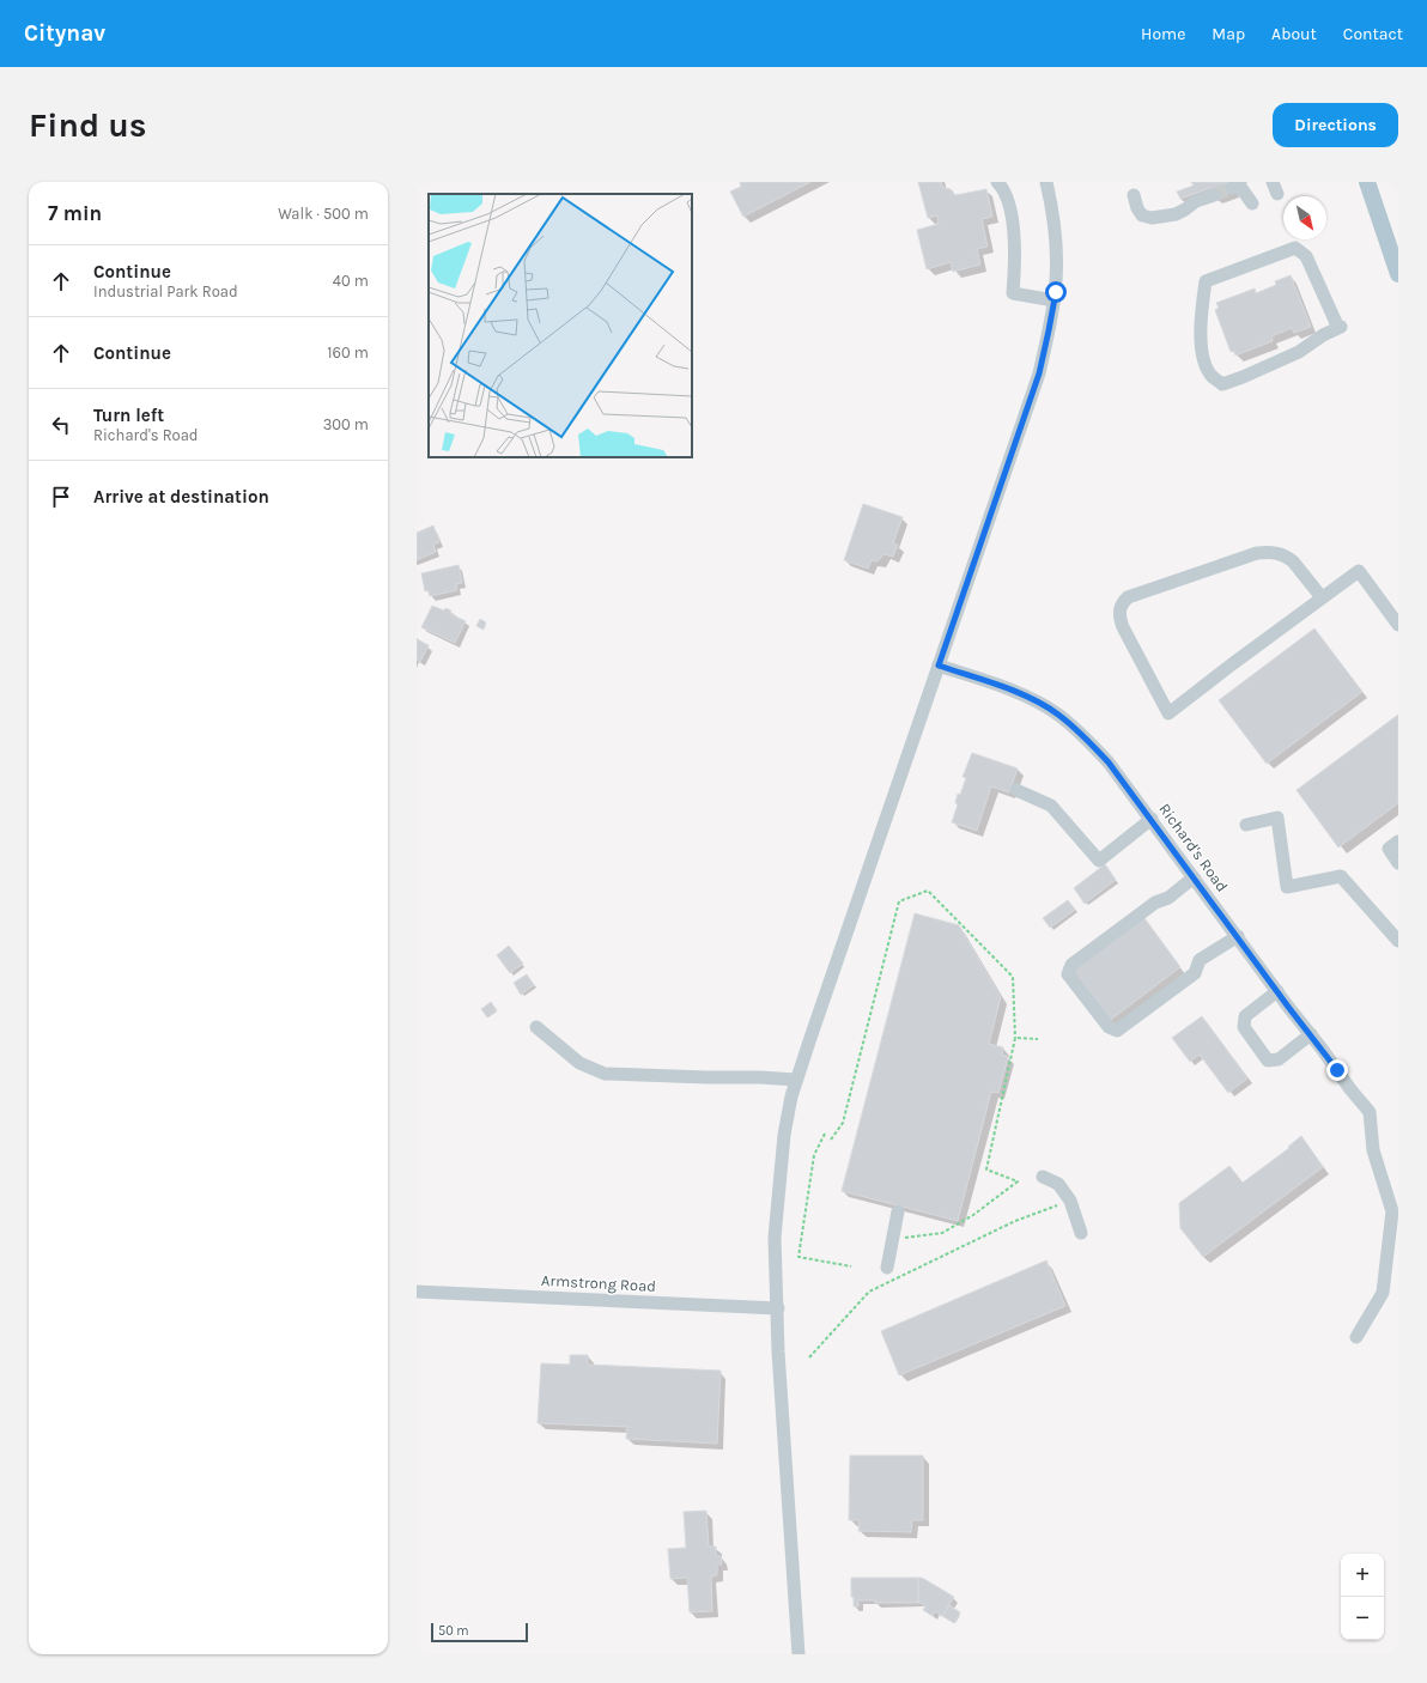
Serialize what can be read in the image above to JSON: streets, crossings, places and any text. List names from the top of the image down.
{
  "streets": {
    "street": ["Richard's Road", "Armstrong Road"]
  },
  "scale_bar": "50 m",
  "north": "bottom right",
  "page": {
    "header": "Citynav",
    "nav": [
      "Home",
      "Map",
      "About",
      "Contact"
    ],
    "buttons": "Directions",
    "title": "Find us",
    "heading": ["7 min", "Walk · 500 m"],
    "list": [
      ["Continue", "Industrial Park Road", "40 m"],
      ["Continue", "160 m"],
      ["Turn left", "Richard's Road", "300 m"],
      "Arrive at destination"
    ],
    "map_buttons": ["+", "−"],
    "scale": "50 m"
  }
}
